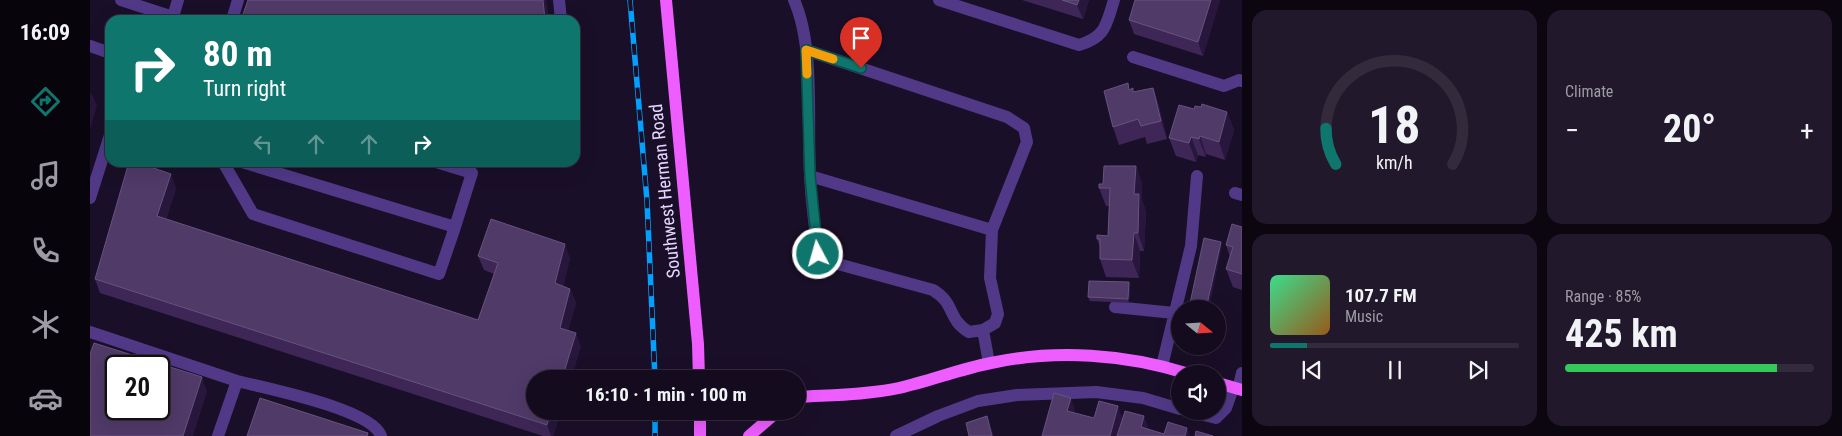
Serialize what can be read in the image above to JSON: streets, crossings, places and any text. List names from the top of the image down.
{
  "streets": {
    "main road": ["Southwest Herman Road"]
  },
  "north": "right",
  "page": {
    "tabs": "16:09",
    "tile": [
      "Climate",
      ["Range · 85%", "425 km"]
    ],
    "turn": ["80 m", "Turn right"],
    "heat": ["−", "20°", "+"],
    "song": ["107.7 FM", "Music"],
    "limit": "20",
    "trip": "16:10 · 1 min · 100 m",
    "gauge": ["18", "km/h"]
  }
}
